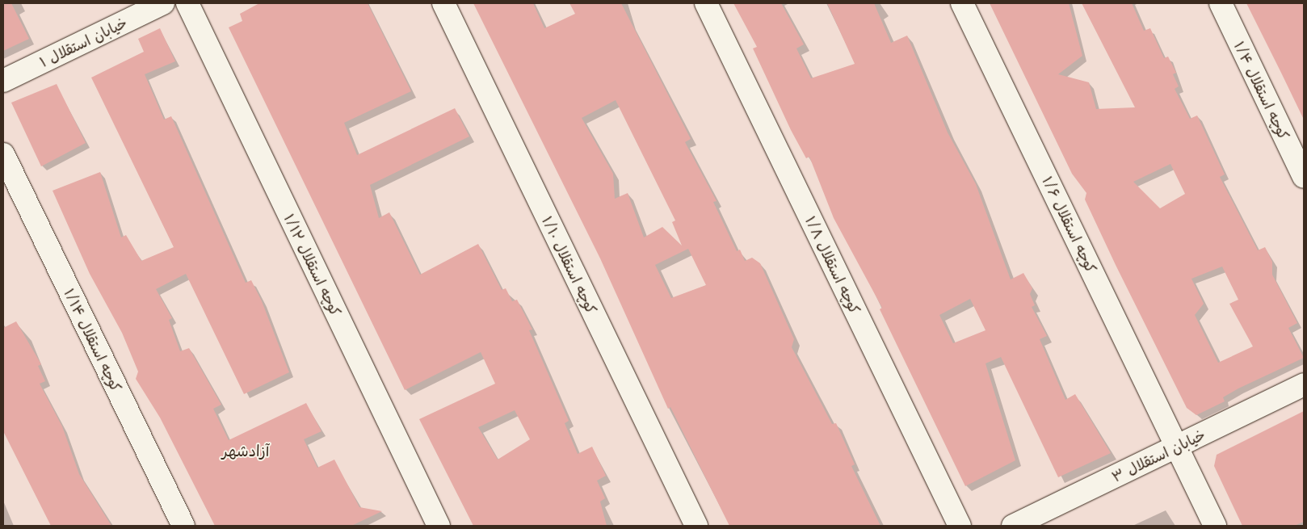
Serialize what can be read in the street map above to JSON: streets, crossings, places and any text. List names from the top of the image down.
{
  "streets": {
    "street": [
      "خیابان استقلال ۱",
      "کوچه استقلال ۱/۴",
      "کوچه استقلال ۱/۶",
      "کوچه استقلال ۱/۱۲",
      "کوچه استقلال ۱/۱۰",
      "کوچه استقلال ۱/۸",
      "کوچه استقلال ۱/۱۴",
      "خیابان استقلال ۳"
    ]
  },
  "crossings": [
    ["کوچه استقلال ۱/۶", "خیابان استقلال ۳"]
  ],
  "districts": ["آزادشهر"]
}
